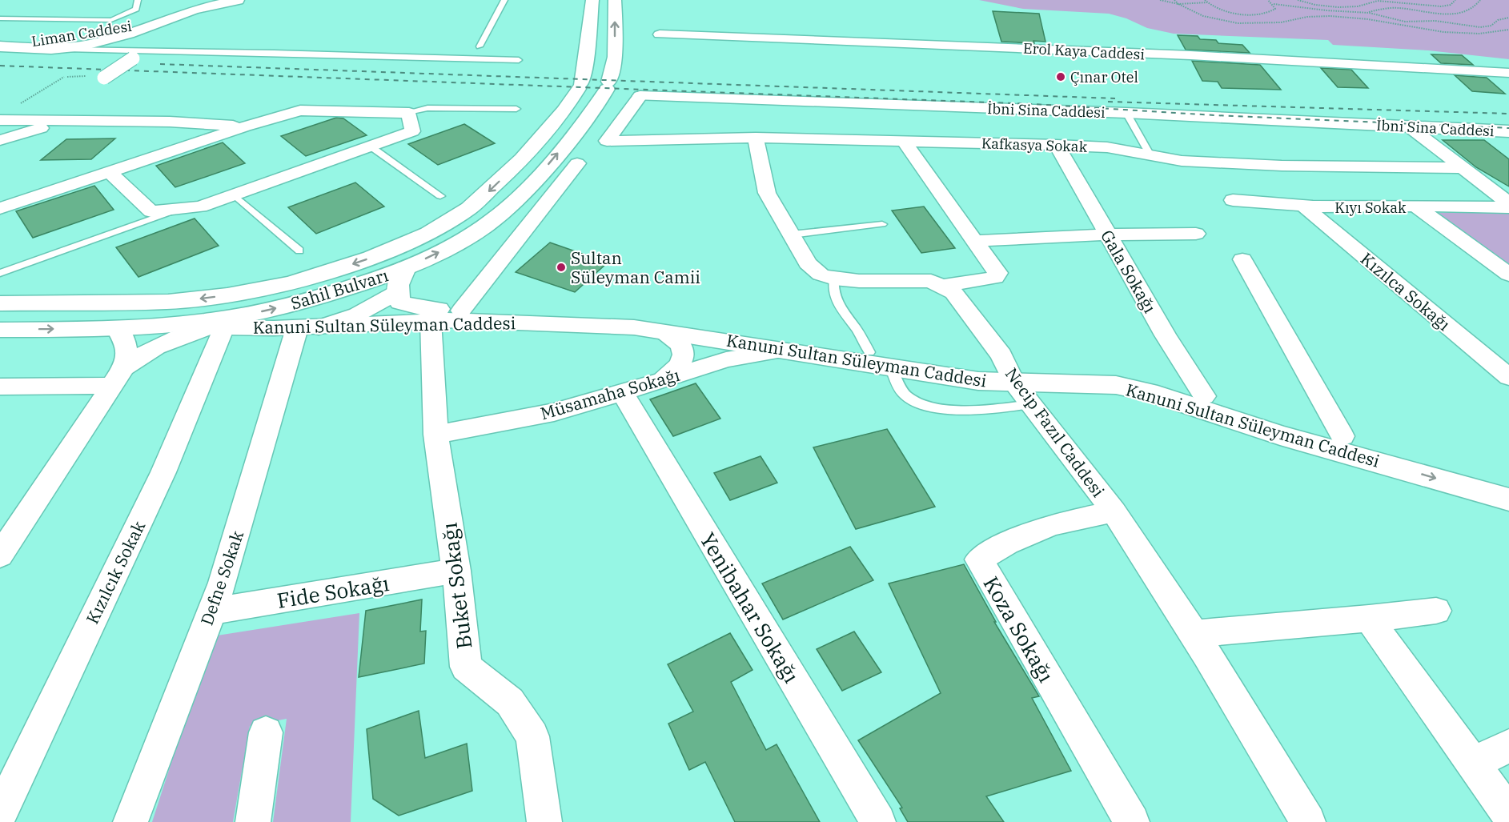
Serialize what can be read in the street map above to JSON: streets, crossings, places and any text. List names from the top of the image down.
{
  "streets": {
    "main road": [
      "Liman Caddesi",
      "İbni Sina Caddesi",
      "Sahil Bulvarı",
      "Kanuni Sultan Süleyman Caddesi"
    ],
    "street": [
      "Erol Kaya Caddesi",
      "Kafkasya Sokak",
      "Kıyı Sokak",
      "Gala Sokağı",
      "Kızılca Sokağı",
      "Müsamaha Sokağı",
      "Necip Fazıl Caddesi",
      "Kızılcık Sokak",
      "Defne Sokak",
      "Buket Sokağı",
      "Fide Sokağı",
      "Yenibahar Sokağı",
      "Koza Sokağı"
    ]
  },
  "crossings": [
    ["İbni Sina Caddesi", "Kafkasya Sokak"],
    ["Kafkasya Sokak", "Gala Sokağı"],
    ["Kıyı Sokak", "Kızılca Sokağı"],
    ["Gala Sokağı", "Kanuni Sultan Süleyman Caddesi"],
    ["Sahil Bulvarı", "Kanuni Sultan Süleyman Caddesi"],
    ["Kanuni Sultan Süleyman Caddesi", "Müsamaha Sokağı"],
    ["Kanuni Sultan Süleyman Caddesi", "Necip Fazıl Caddesi"],
    ["Kanuni Sultan Süleyman Caddesi", "Kızılcık Sokak"],
    ["Kanuni Sultan Süleyman Caddesi", "Defne Sokak"],
    ["Kanuni Sultan Süleyman Caddesi", "Buket Sokağı"],
    ["Müsamaha Sokağı", "Buket Sokağı"],
    ["Müsamaha Sokağı", "Yenibahar Sokağı"],
    ["Necip Fazıl Caddesi", "Koza Sokağı"],
    ["Defne Sokak", "Fide Sokağı"],
    ["Buket Sokağı", "Fide Sokağı"]
  ],
  "places": ["Çınar Otel", "Sultan Süleyman Camii"]
}
